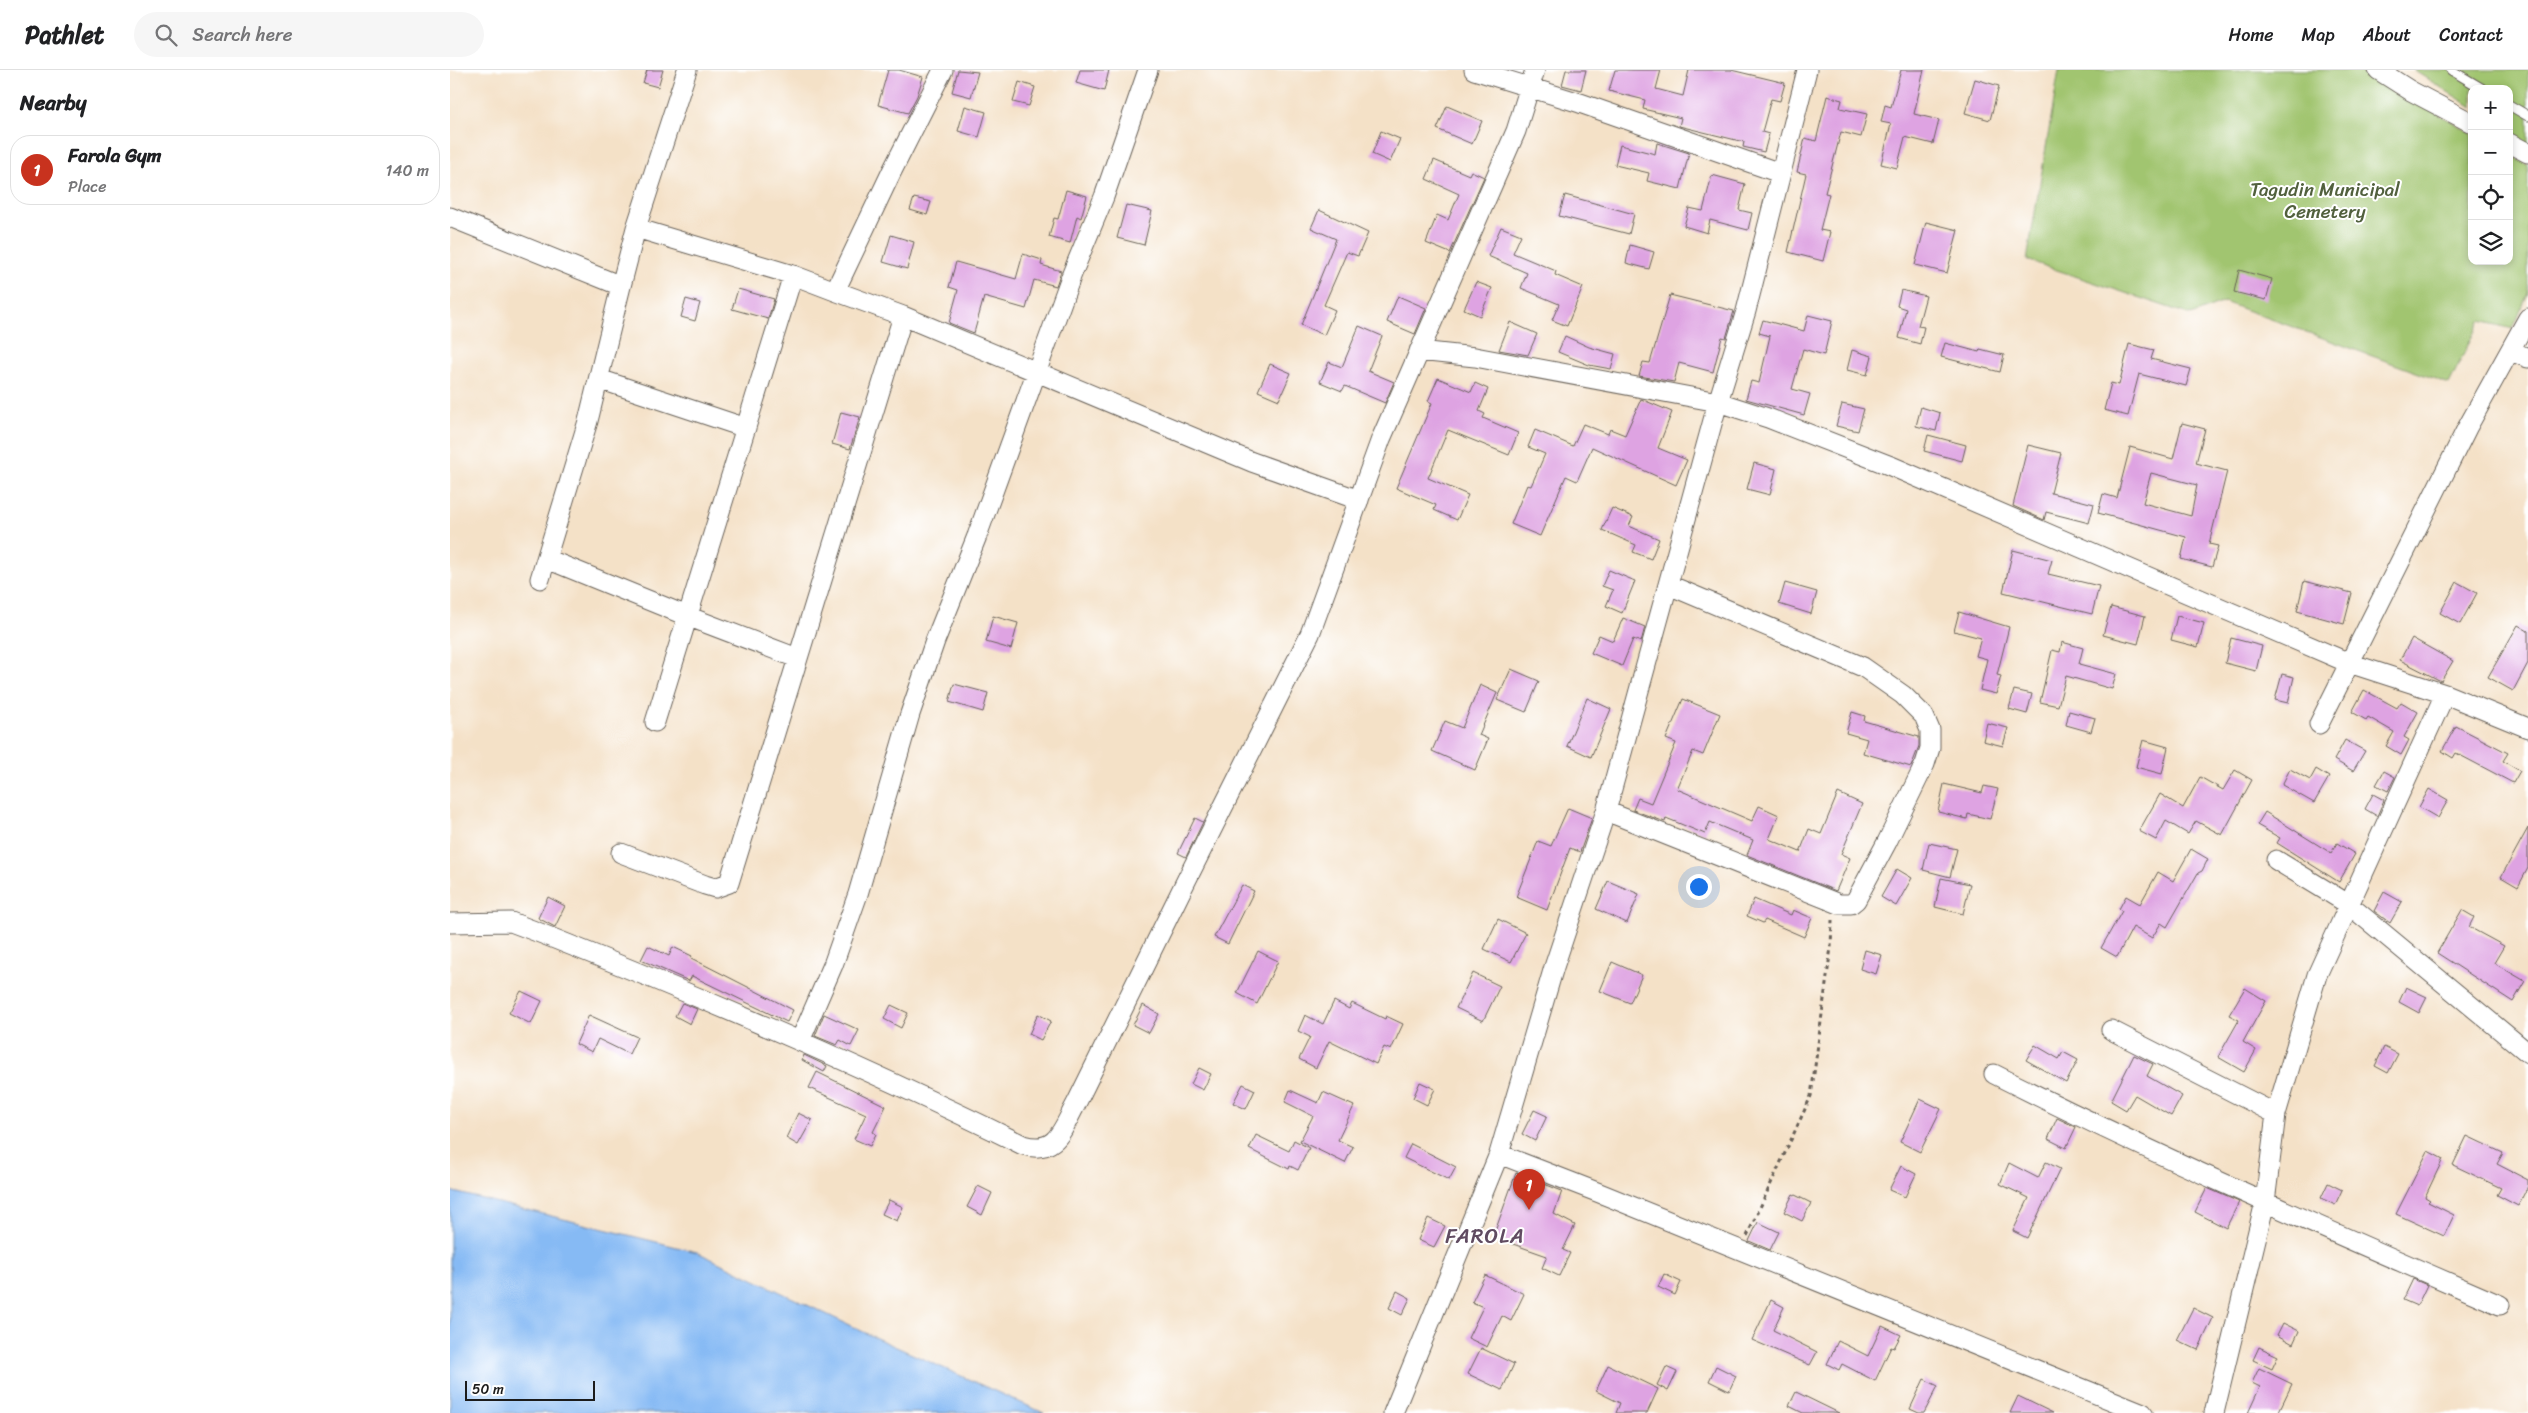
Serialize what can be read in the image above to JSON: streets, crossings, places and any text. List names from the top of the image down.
{
  "districts": ["FAROLA"],
  "parks": ["Tagudin Municipal Cemetery"],
  "scale_bar": "50 m",
  "page": {
    "header": "Pathlet",
    "search": "Search here",
    "nav": [
      "Home",
      "Map",
      "About",
      "Contact"
    ],
    "heading": "Nearby",
    "map_buttons": ["+", "−"],
    "list": [
      {
        "mark": "1",
        "name": "Farola Gym",
        "note": "Place",
        "value": "140 m"
      }
    ],
    "pins": "1",
    "scale": "50 m"
  }
}
